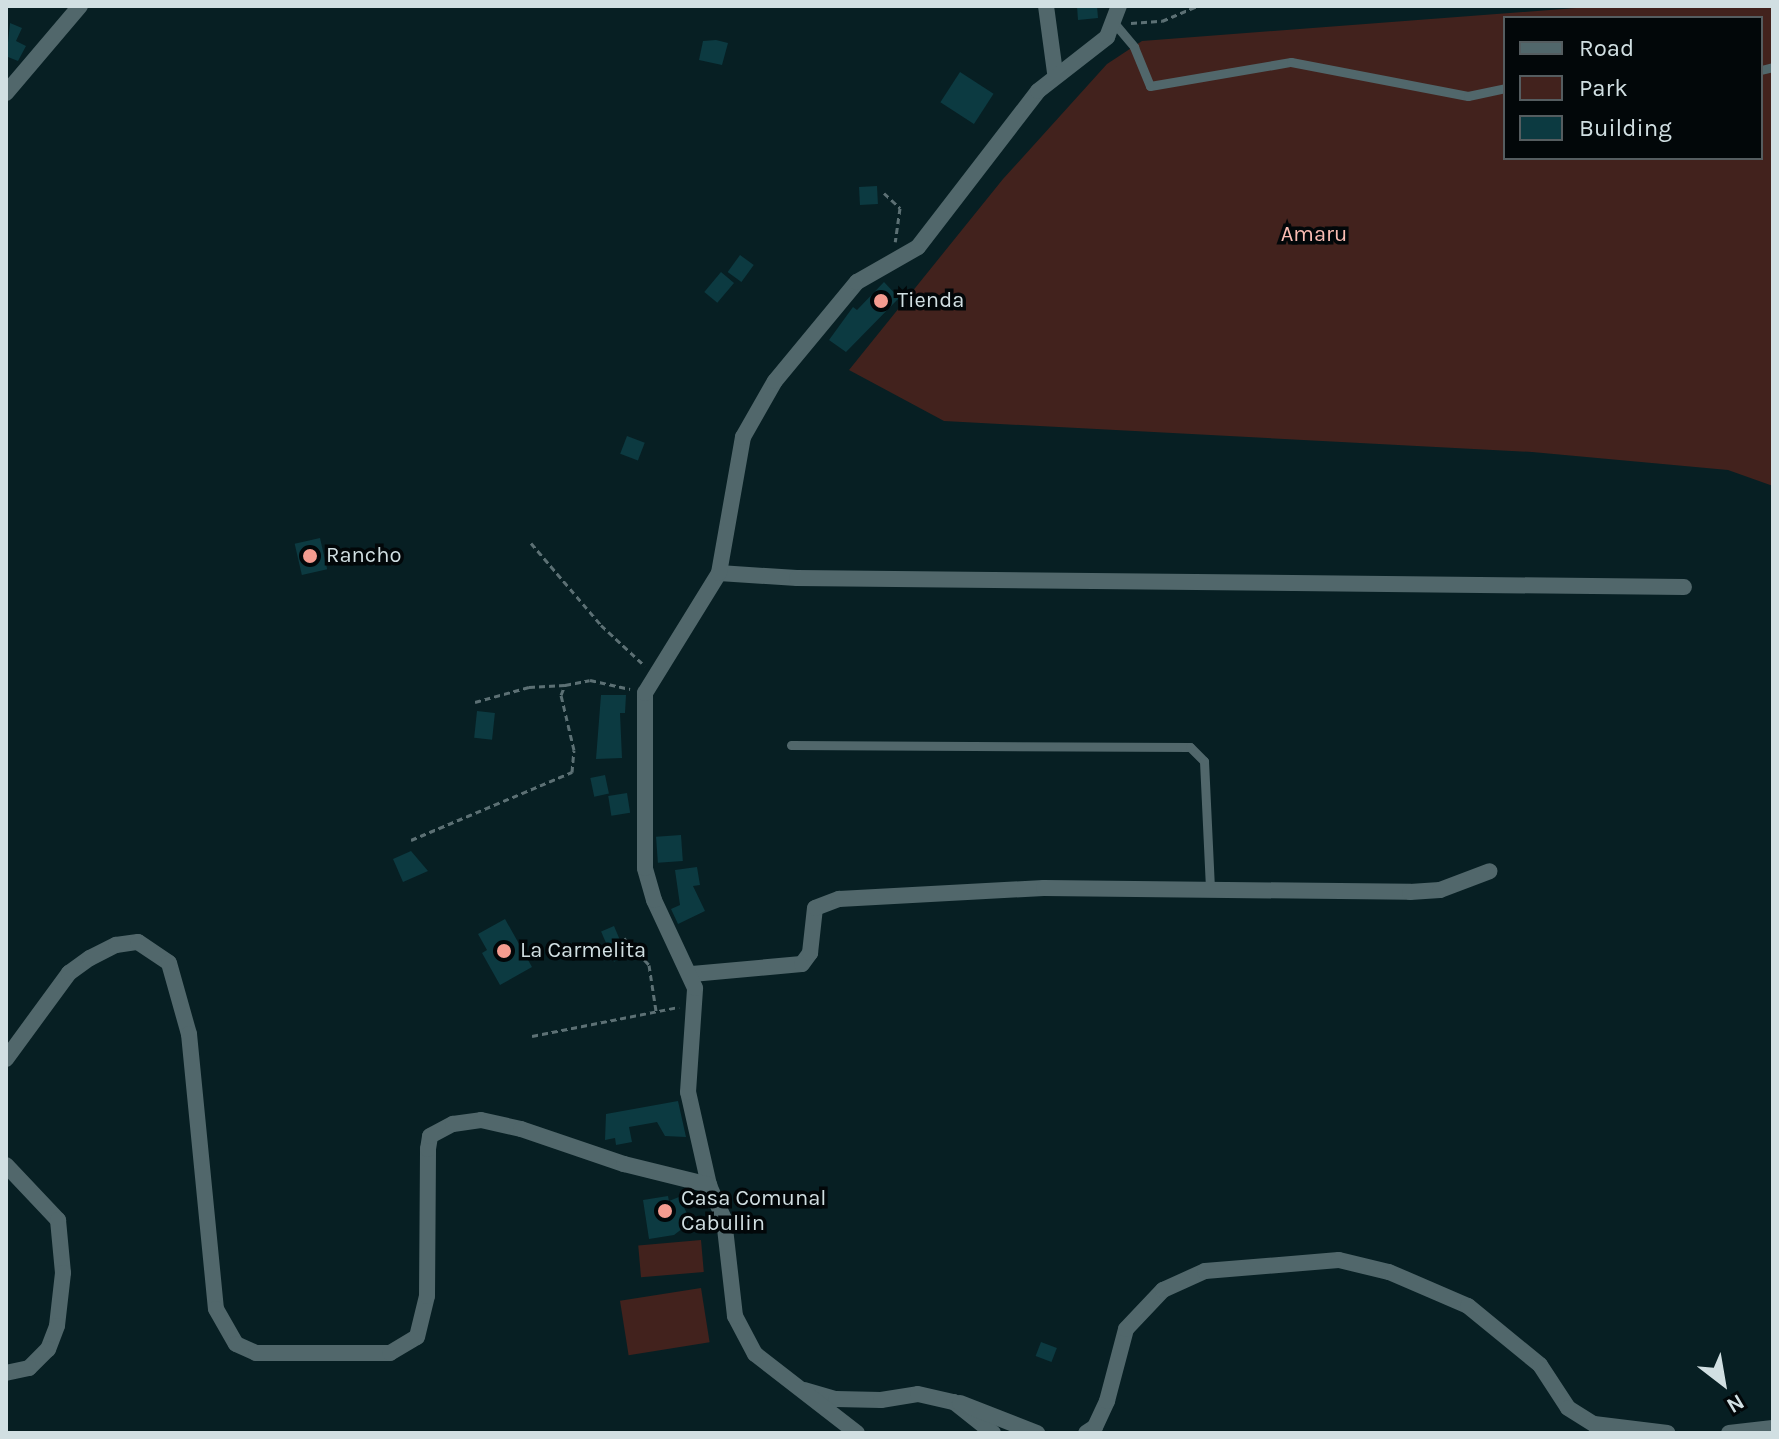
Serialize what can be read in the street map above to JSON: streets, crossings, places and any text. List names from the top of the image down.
{
  "parks": ["Amaru"],
  "places": [
    "Tienda",
    "Rancho",
    "La Carmelita",
    "Casa Comunal Cabullin"
  ],
  "legend": ["Road", "Park", "Building"],
  "north": "bottom right"
}
